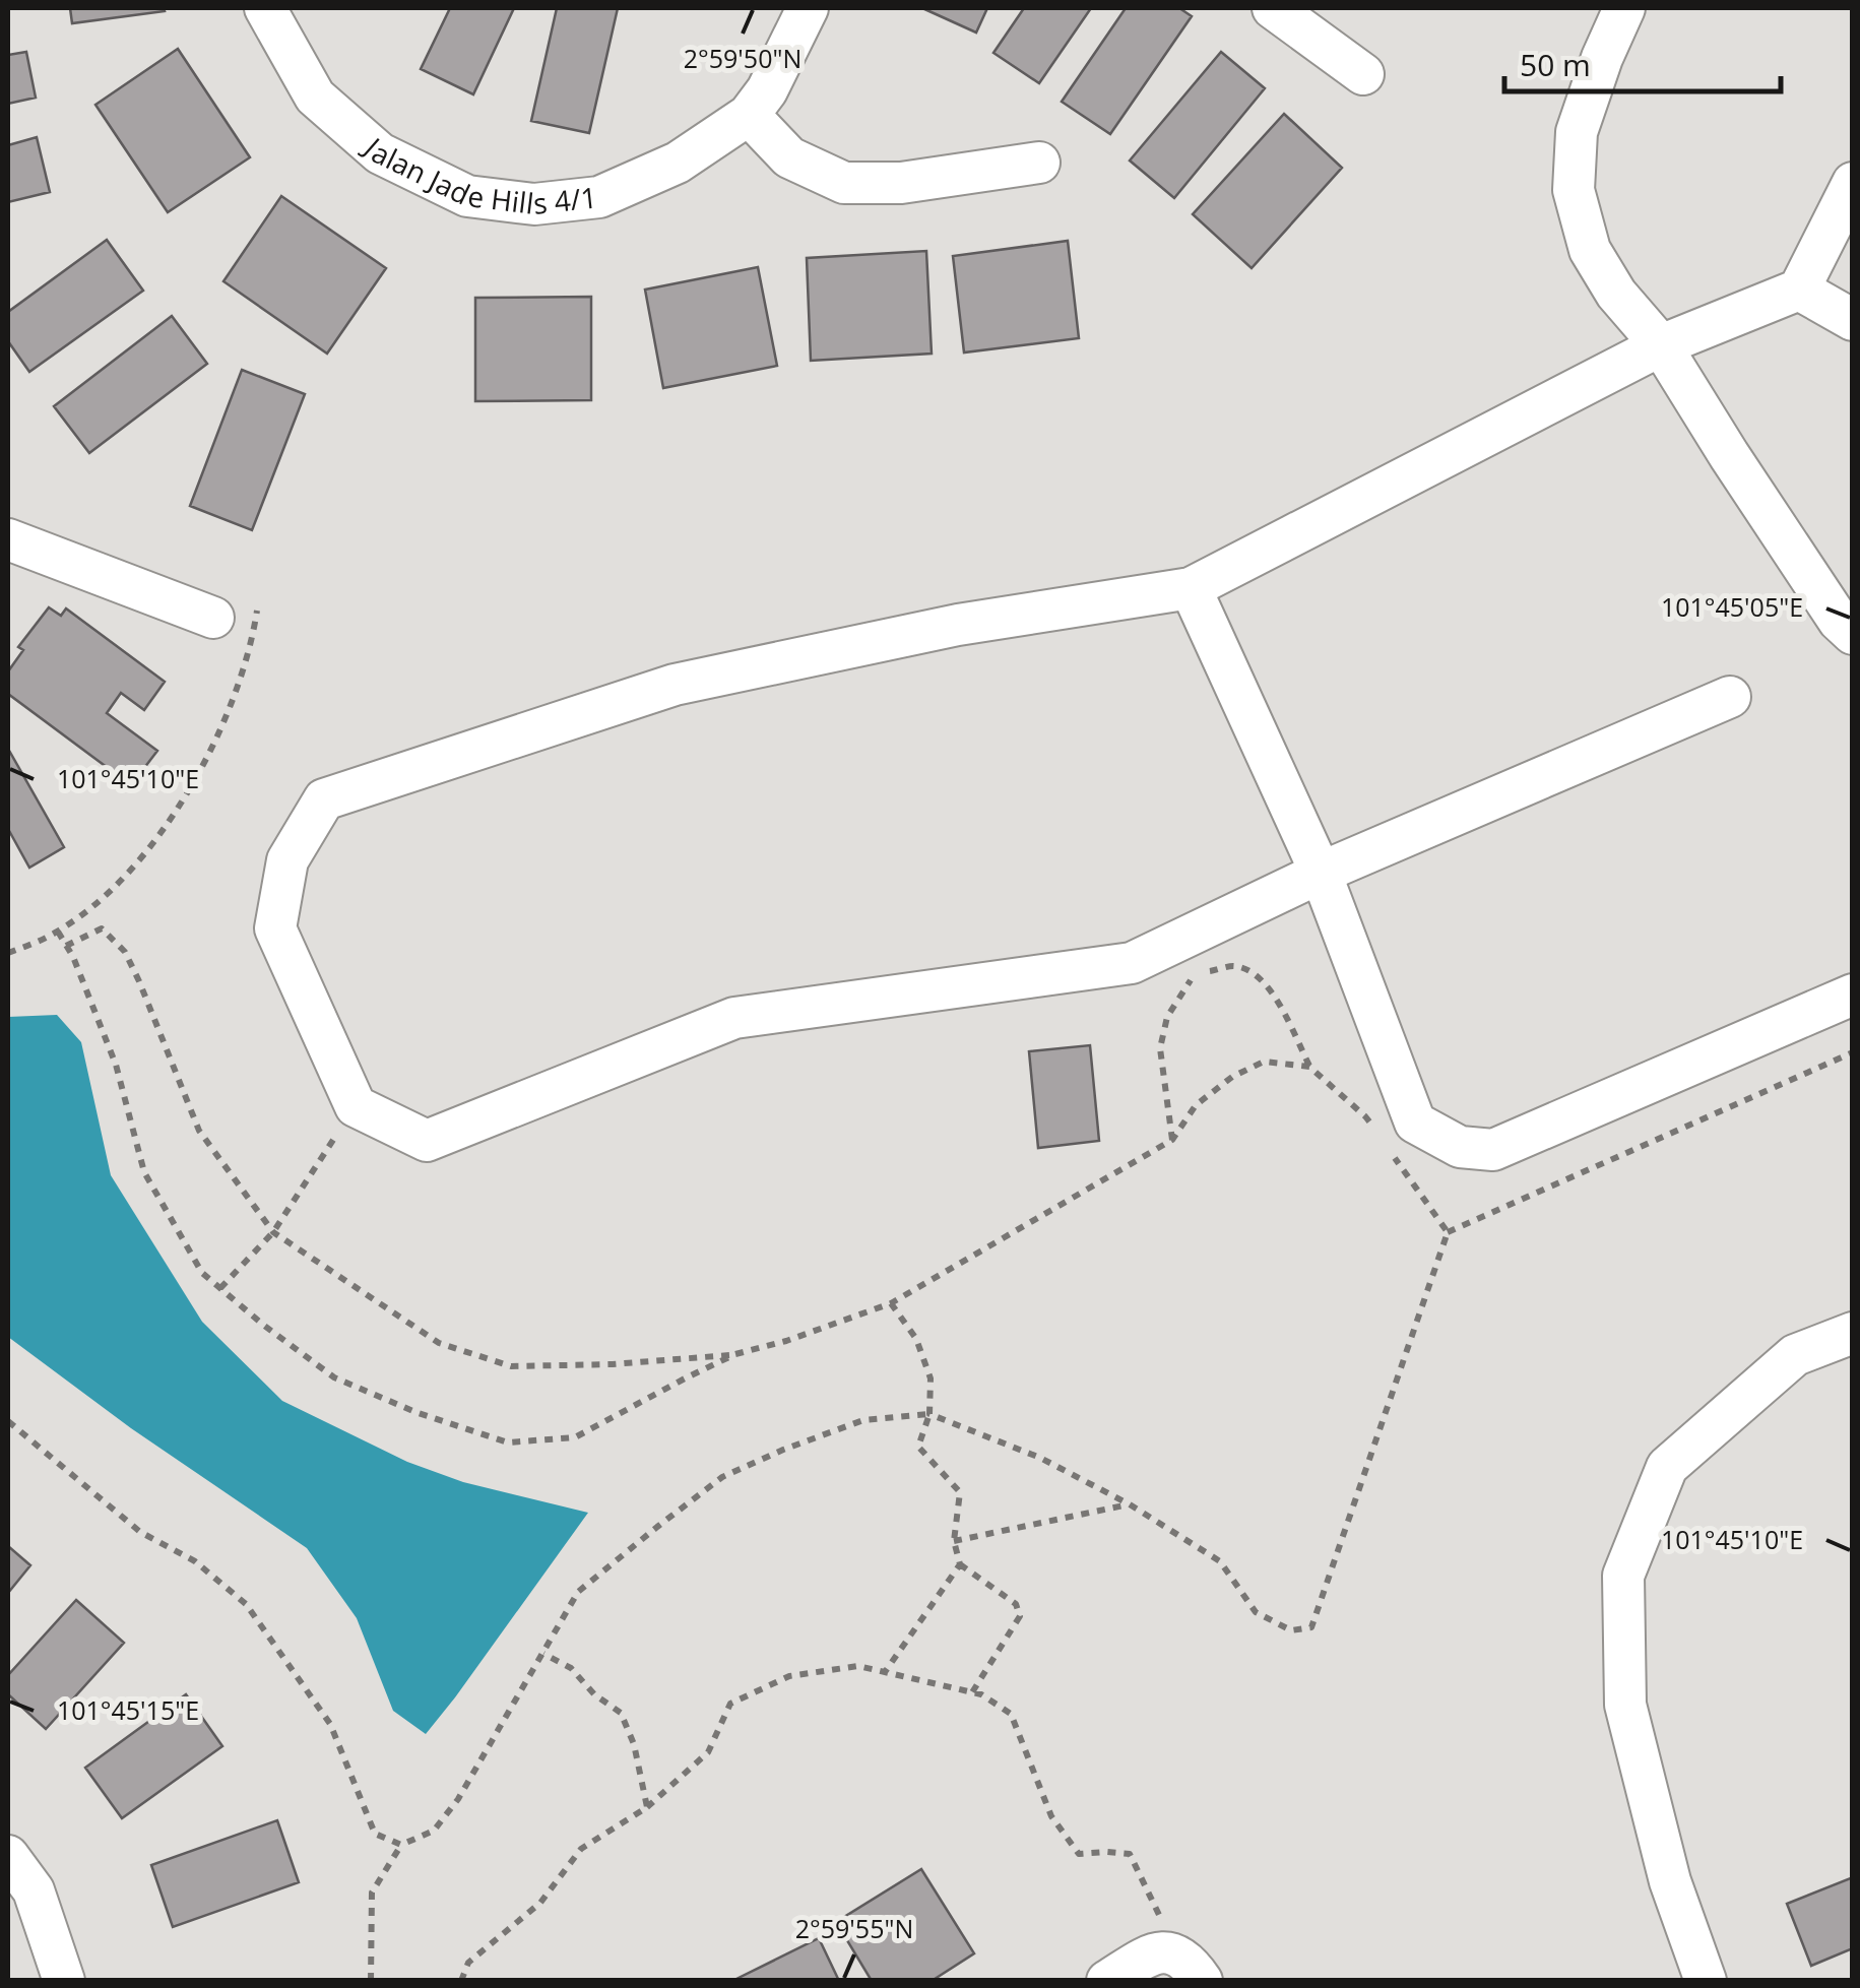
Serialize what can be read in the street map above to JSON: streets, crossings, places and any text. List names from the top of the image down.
{
  "streets": {
    "street": ["Jalan Jade Hills 4/1"]
  },
  "scale_bar": "50 m",
  "coordinates": [
    "2°59'50\"N",
    "101°45'05\"E",
    "101°45'10\"E",
    "101°45'15\"E",
    "2°59'55\"N"
  ]
}
